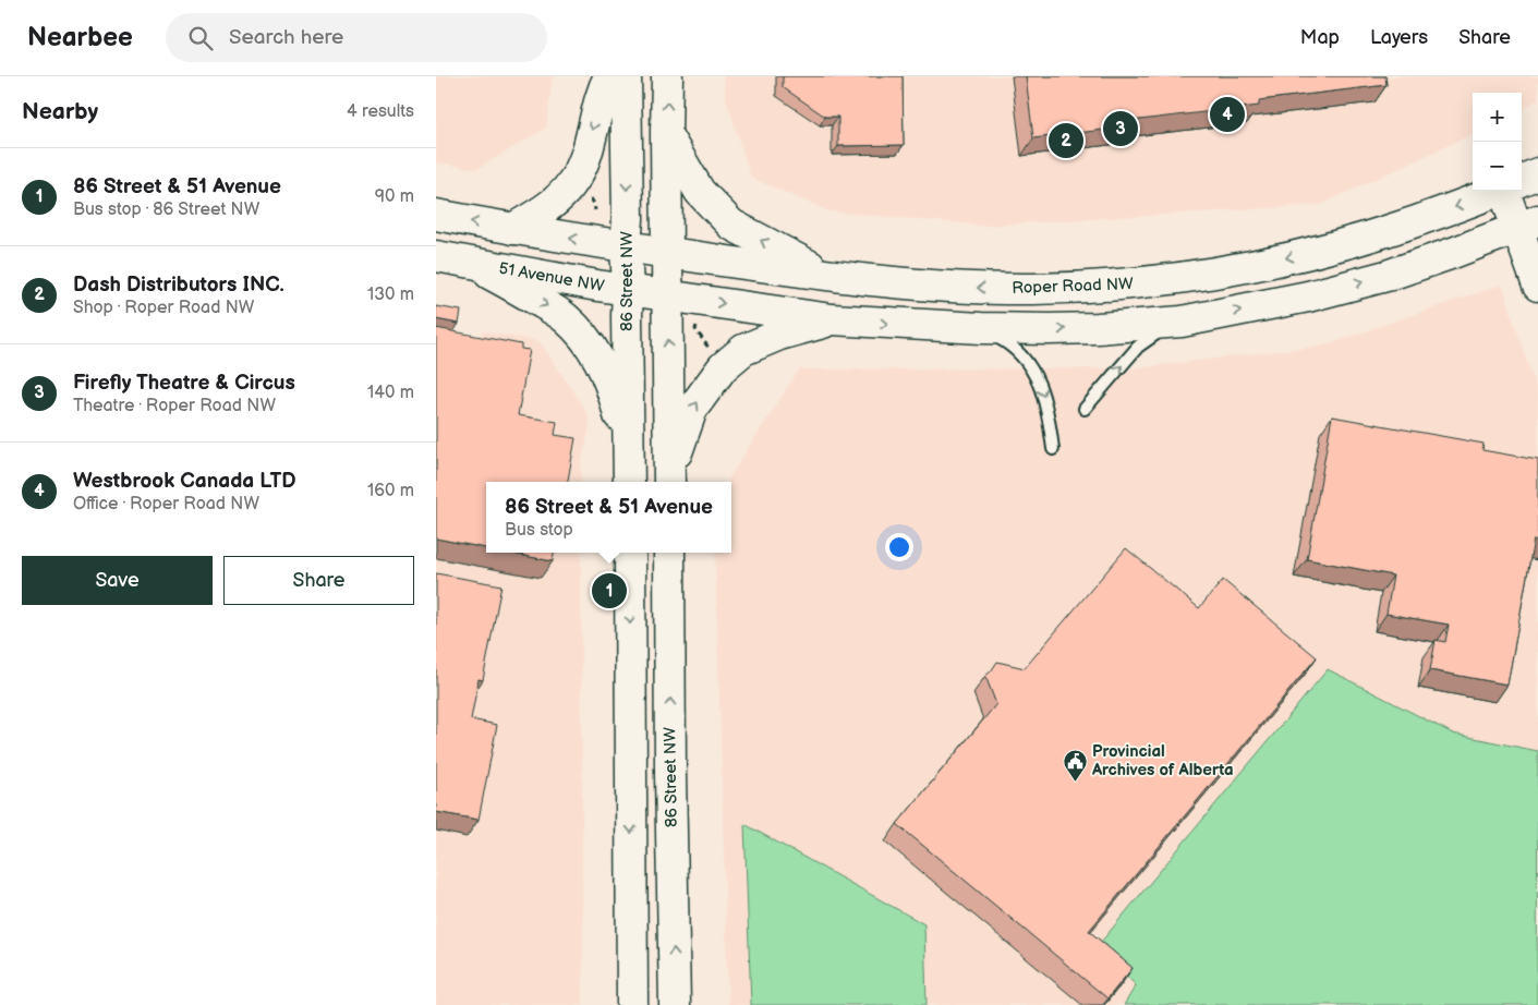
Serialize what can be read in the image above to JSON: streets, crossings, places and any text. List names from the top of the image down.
{
  "streets": {
    "main road": ["51 Avenue NW", "86 Street NW", "Roper Road NW"]
  },
  "crossings": [
    ["51 Avenue NW", "86 Street NW"],
    ["86 Street NW", "Roper Road NW"]
  ],
  "places": {
    "public building": ["Provincial Archives of Alberta"]
  },
  "page": {
    "header": "Nearbee",
    "search": "Search here",
    "nav": ["Map", "Layers", "Share"],
    "heading": ["Nearby", "4 results"],
    "map_buttons": ["+", "−"],
    "pins": [
      "4",
      "3",
      "2",
      "1"
    ],
    "list": [
      {
        "mark": "1",
        "name": "86 Street & 51 Avenue",
        "note": "Bus stop · 86 Street NW",
        "value": "90 m"
      },
      {
        "mark": "2",
        "name": "Dash Distributors INC.",
        "note": "Shop · Roper Road NW",
        "value": "130 m"
      },
      {
        "mark": "3",
        "name": "Firefly Theatre & Circus",
        "note": "Theatre · Roper Road NW",
        "value": "140 m"
      },
      {
        "mark": "4",
        "name": "Westbrook Canada LTD",
        "note": "Office · Roper Road NW",
        "value": "160 m"
      }
    ],
    "popup": ["86 Street & 51 Avenue", "Bus stop"],
    "buttons": ["Save", "Share"]
  }
}
